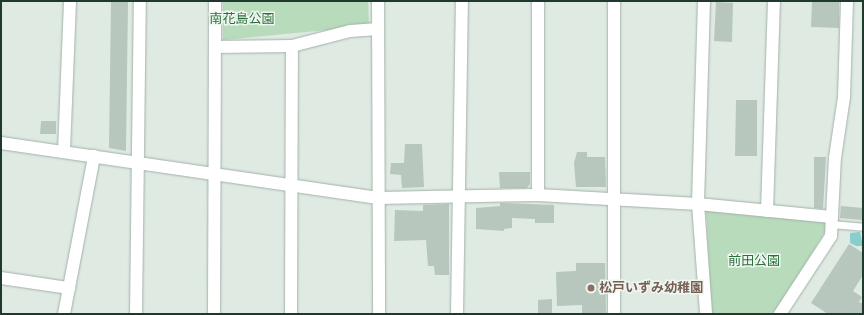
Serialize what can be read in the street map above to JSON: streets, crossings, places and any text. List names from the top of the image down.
{
  "parks": ["南花島公園", "前田公園"],
  "places": ["松戸いずみ幼稚園"]
}
